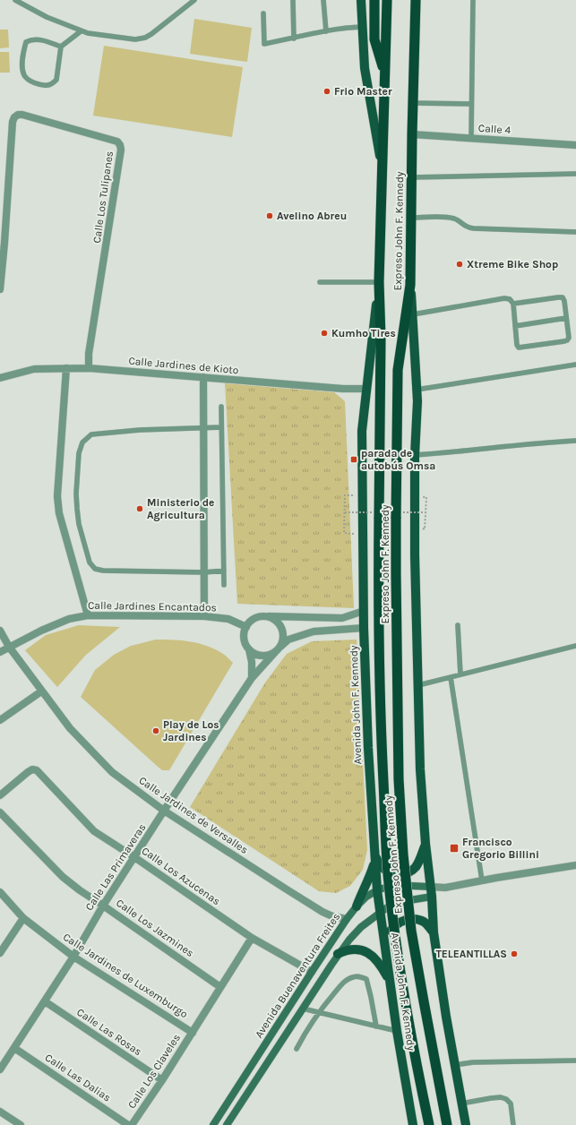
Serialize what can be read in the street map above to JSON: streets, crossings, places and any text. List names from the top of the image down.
{
  "streets": {
    "highway": ["Expreso John F. Kennedy"],
    "main road": ["Avenida John F. Kennedy", "Avenida Buenaventura Freites"],
    "street": [
      "Calle 4",
      "Calle Los Tulipanes",
      "Calle Jardines de Kioto",
      "Calle Jardines Encantados",
      "Calle Jardines de Versalles",
      "Calle Las Primaveras",
      "Calle Los Azucenas",
      "Calle Los Jazmines",
      "Calle Jardines de Luxemburgo",
      "Calle Las Rosas",
      "Calle Los Claveles",
      "Calle Las Dalias"
    ]
  },
  "crossings": [
    ["Calle 4", "Expreso John F. Kennedy"],
    ["Calle Los Tulipanes", "Calle Jardines de Kioto"],
    ["Expreso John F. Kennedy", "Avenida John F. Kennedy"],
    ["Calle Jardines de Kioto", "Avenida John F. Kennedy"],
    ["Calle Jardines Encantados", "Calle Jardines de Versalles"],
    ["Calle Jardines Encantados", "Calle Las Primaveras"],
    ["Avenida John F. Kennedy", "Calle Las Primaveras"],
    ["Avenida John F. Kennedy", "Avenida Buenaventura Freites"],
    ["Calle Jardines de Versalles", "Calle Las Primaveras"],
    ["Calle Jardines de Versalles", "Avenida Buenaventura Freites"],
    ["Calle Las Primaveras", "Calle Los Azucenas"],
    ["Calle Las Primaveras", "Calle Los Jazmines"],
    ["Calle Las Primaveras", "Calle Jardines de Luxemburgo"],
    ["Calle Las Primaveras", "Calle Las Rosas"],
    ["Calle Las Primaveras", "Calle Las Dalias"],
    ["Calle Los Azucenas", "Avenida Buenaventura Freites"],
    ["Calle Los Azucenas", "Calle Los Claveles"],
    ["Calle Los Jazmines", "Calle Los Claveles"],
    ["Calle Jardines de Luxemburgo", "Calle Los Claveles"],
    ["Calle Las Rosas", "Calle Los Claveles"]
  ],
  "places": {
    "other": [
      "Frio Master",
      "Avelino Abreu",
      "Xtreme Bike Shop",
      "Kumho Tires",
      "Ministerio de Agricultura",
      "Play de Los Jardines",
      "TELEANTILLAS"
    ],
    "transit": ["parada de autobús Omsa", "Francisco Gregorio Billini"]
  }
}
